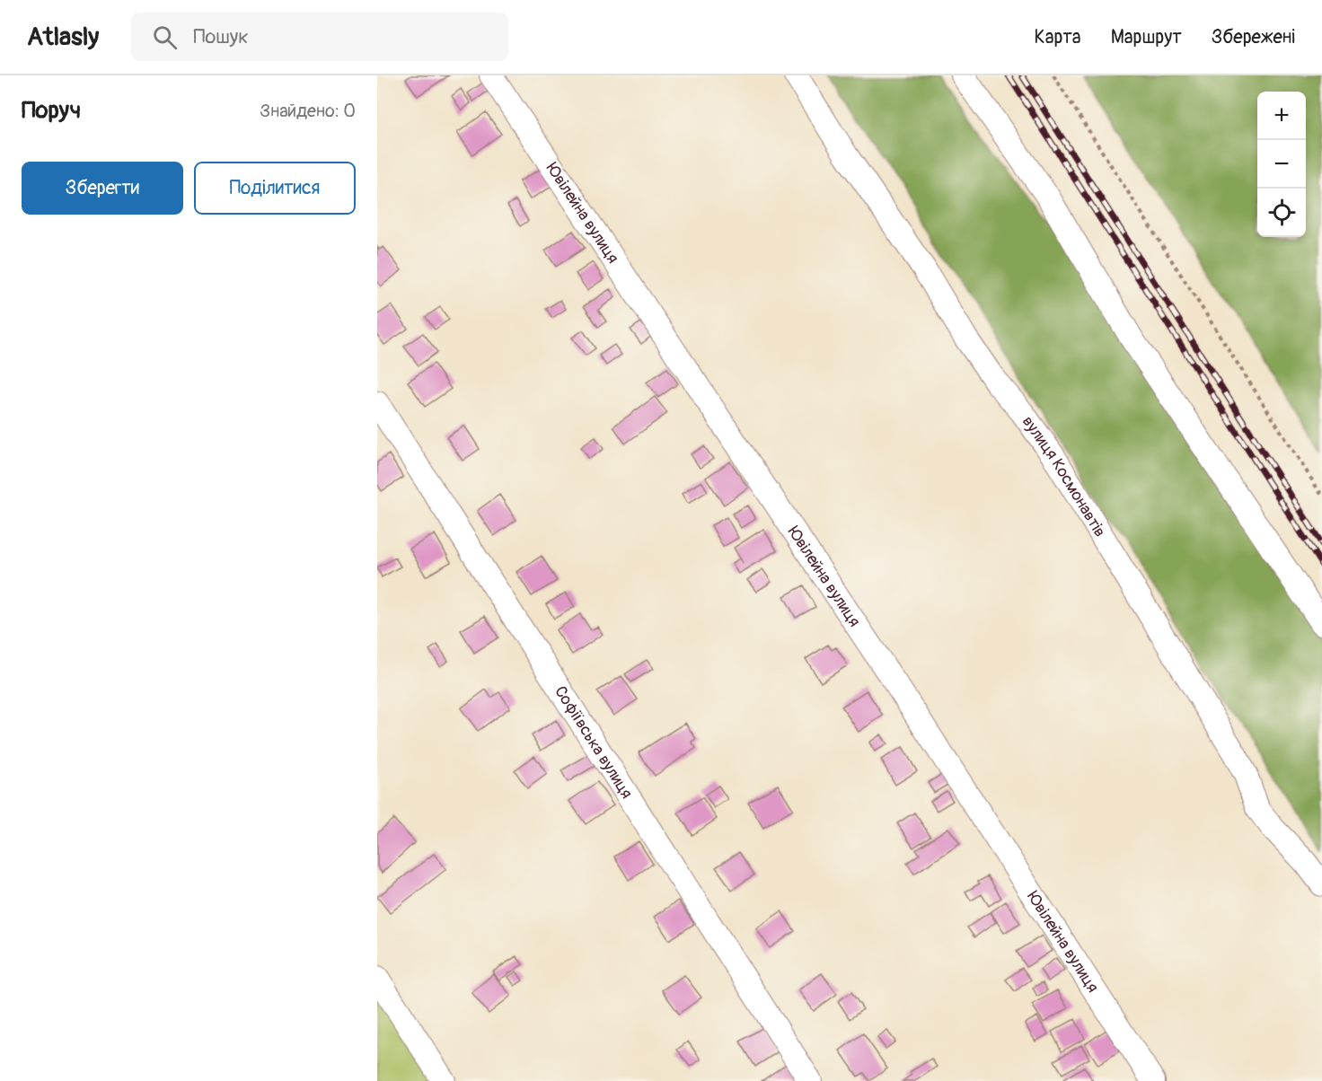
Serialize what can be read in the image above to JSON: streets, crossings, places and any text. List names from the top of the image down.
{
  "streets": {
    "street": ["Ювілейна вулиця", "вулиця Космонавтів", "Софіївська вулиця"]
  },
  "page": {
    "header": "Atlasly",
    "search": "Пошук",
    "nav": ["Карта", "Маршрут", "Збережені"],
    "heading": ["Поруч", "Знайдено: 0"],
    "map_buttons": ["+", "−"],
    "buttons": ["Зберегти", "Поділитися"]
  }
}
